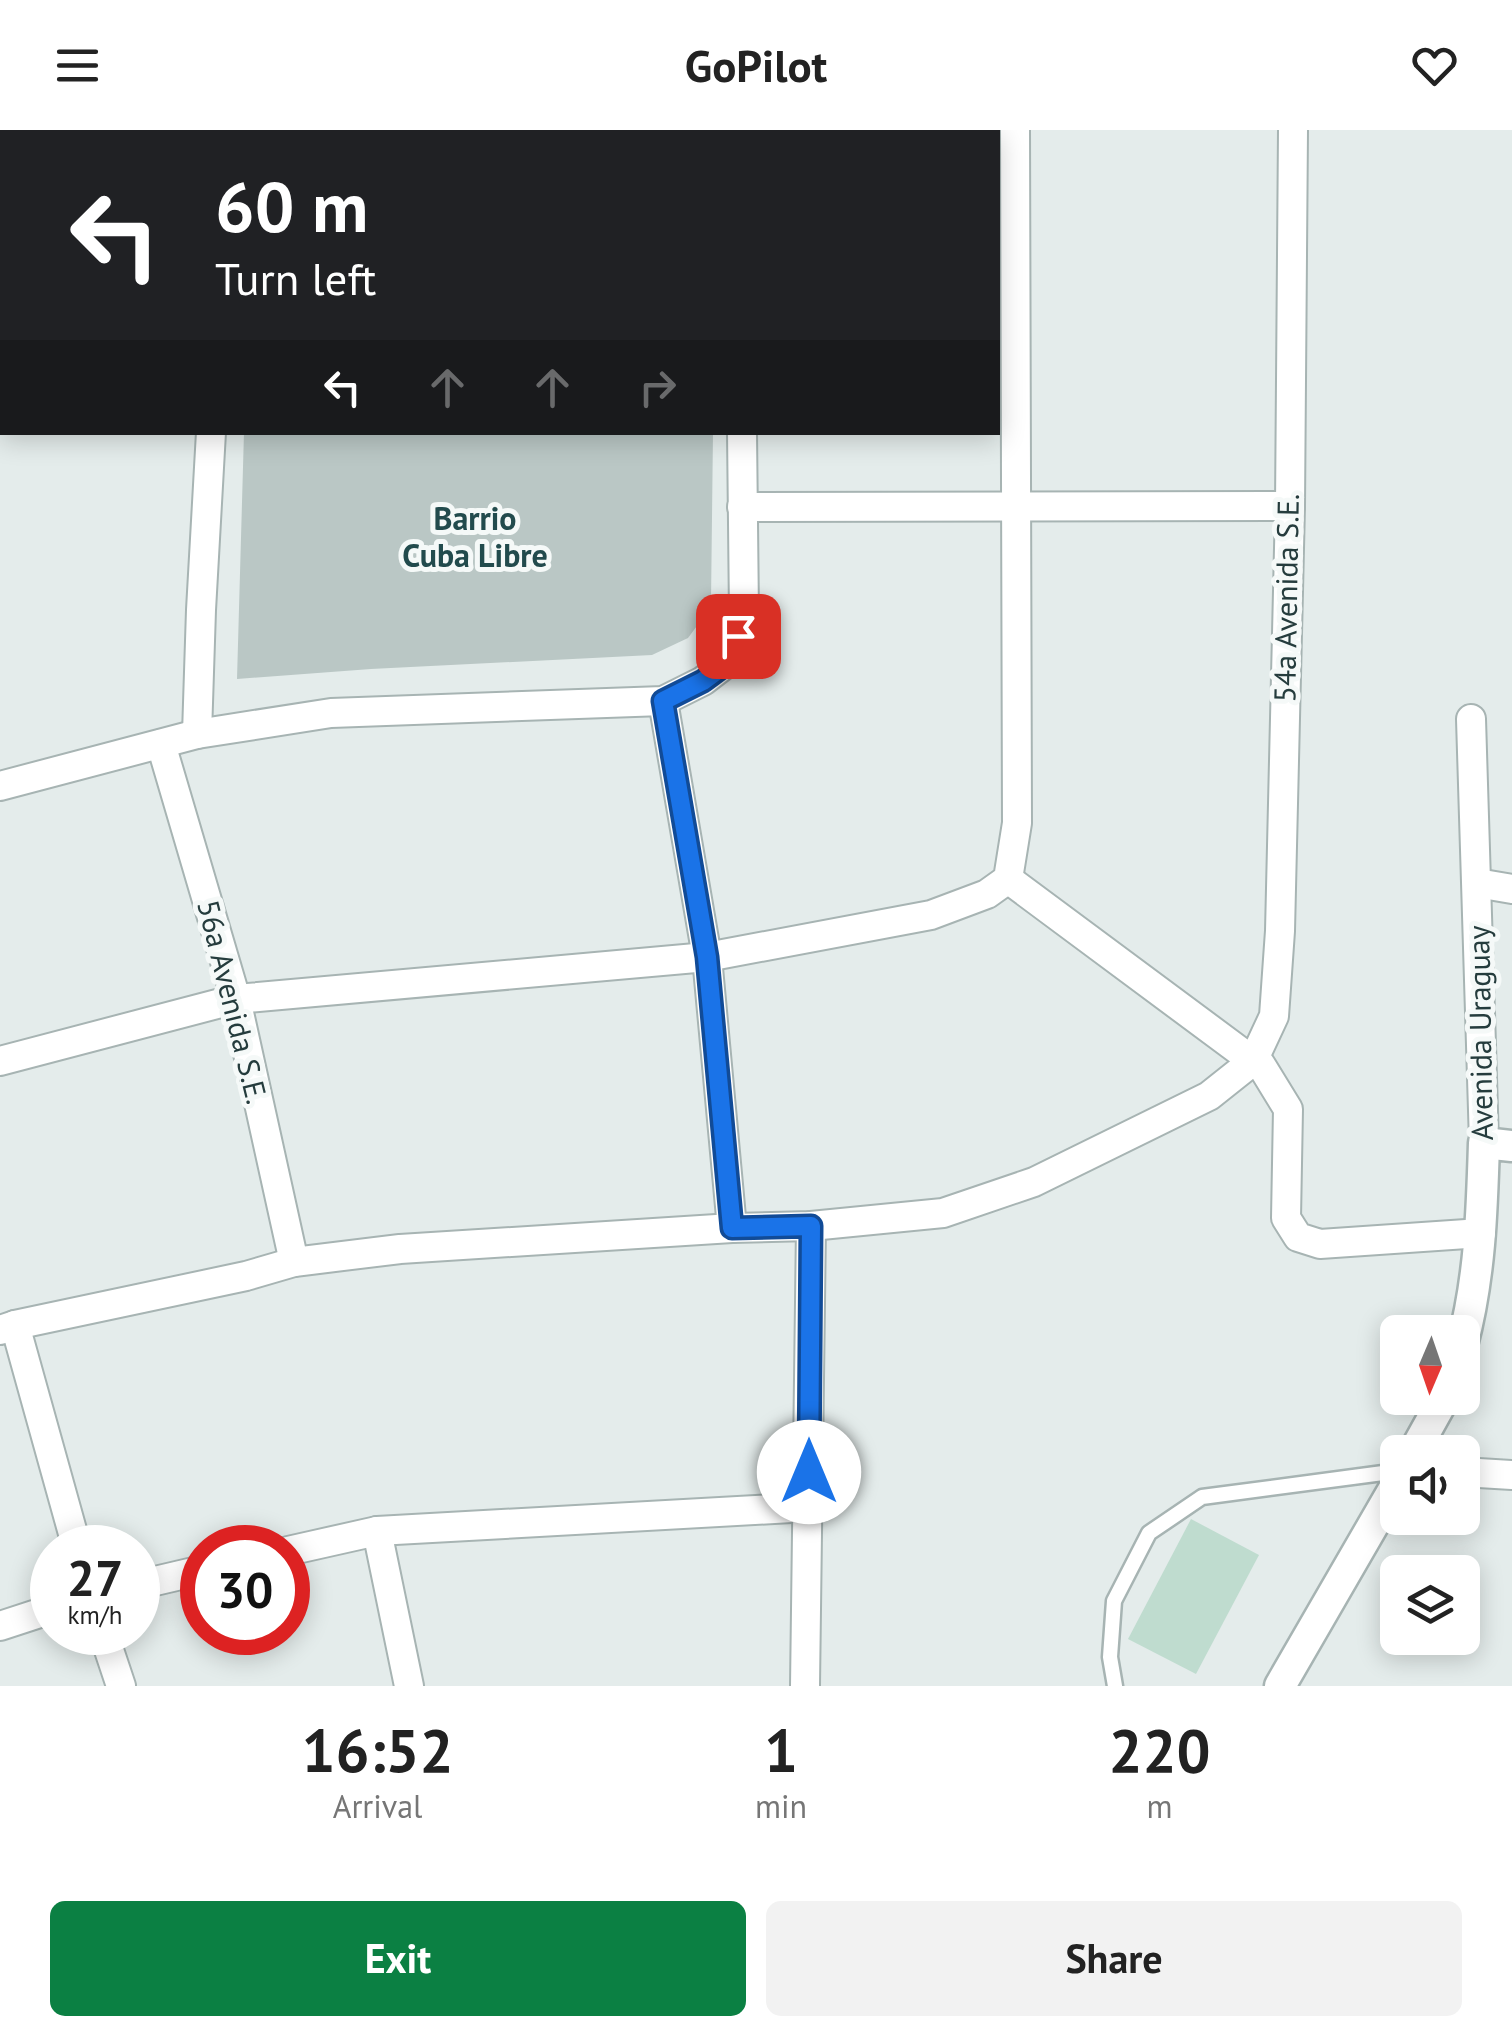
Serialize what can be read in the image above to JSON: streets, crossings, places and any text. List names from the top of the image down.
{
  "streets": {
    "street": ["54a Avenida S.E.", "56a Avenida S.E.", "Avenida Uraguay"]
  },
  "districts": ["Barrio Cuba Libre"],
  "north": "bottom",
  "page": {
    "header": "GoPilot",
    "turn": ["60 m", "Turn left"],
    "speed": "27 km/h",
    "limit": "30",
    "eta": [
      "16:52",
      "Arrival",
      "1",
      "min",
      "220",
      "m"
    ],
    "buttons": ["Exit", "Share"]
  }
}
